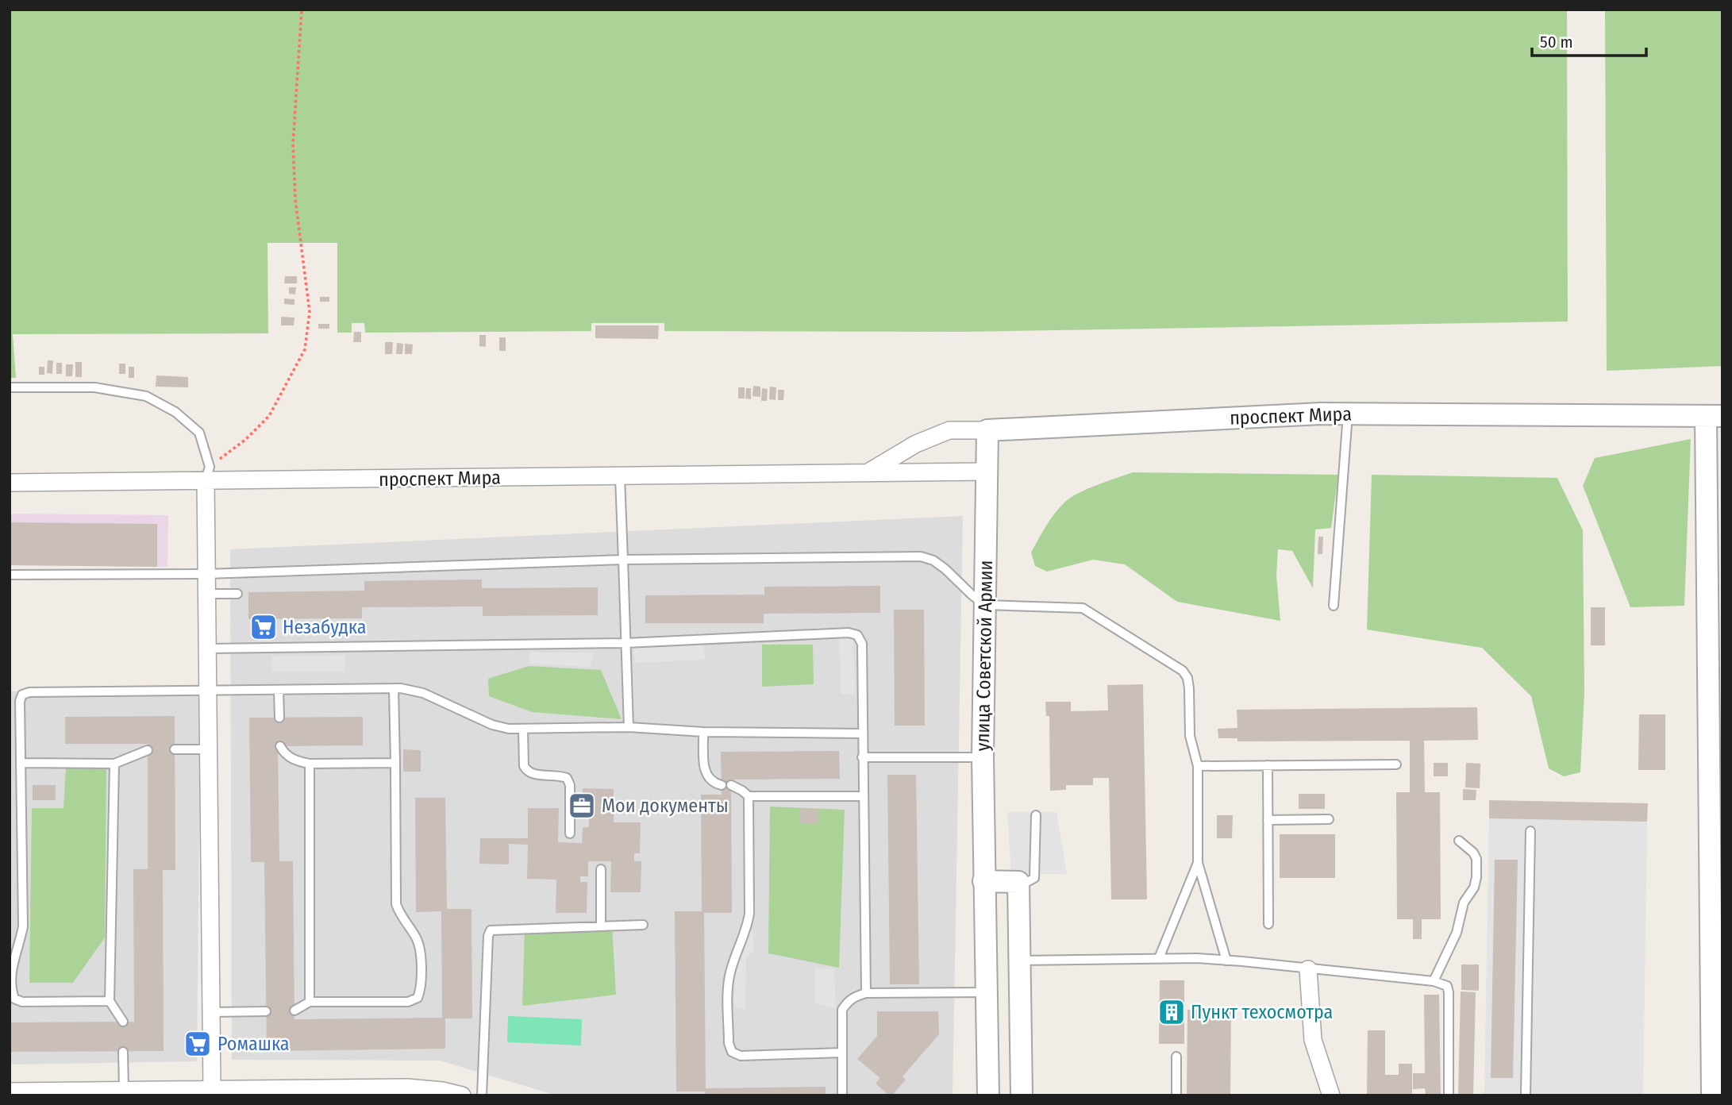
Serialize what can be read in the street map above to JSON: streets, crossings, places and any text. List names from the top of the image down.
{
  "streets": {
    "street": ["проспект Мира", "улица Советской Армии"]
  },
  "crossings": [
    ["проспект Мира", "улица Советской Армии"]
  ],
  "places": {
    "supermarket": ["Незабудка", "Ромашка"],
    "office": ["Мои документы"],
    "building": ["Пункт техосмотра"]
  },
  "scale_bar": "50 m"
}
